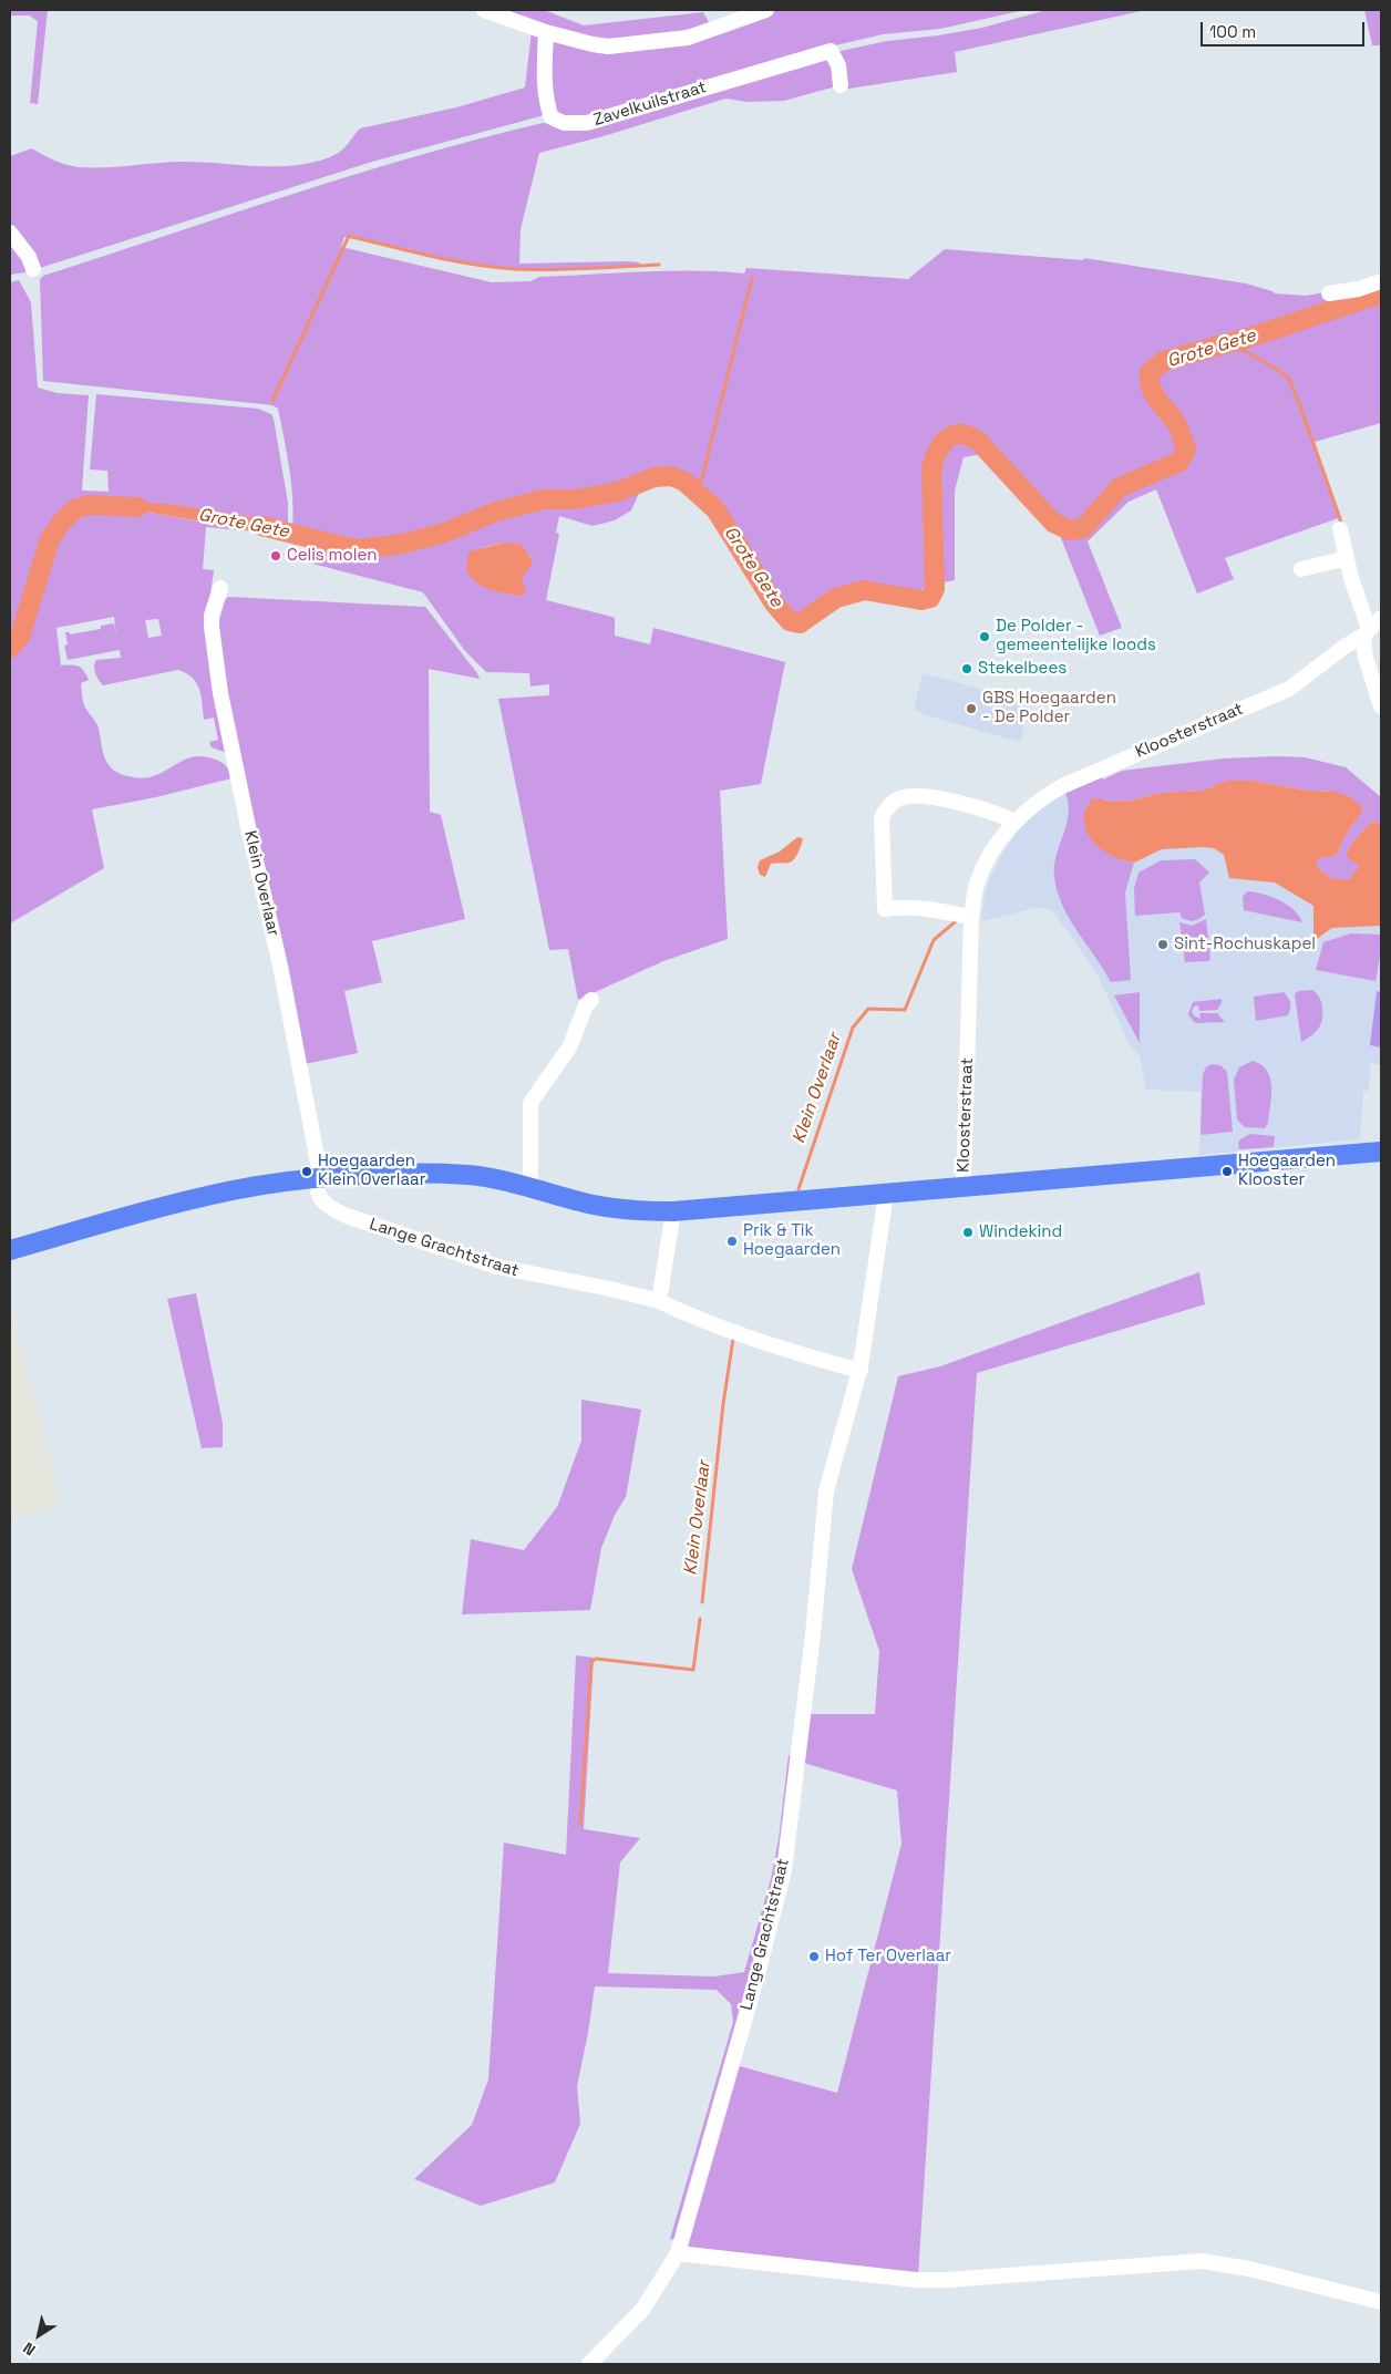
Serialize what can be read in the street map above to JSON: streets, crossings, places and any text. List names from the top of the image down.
{
  "streets": {
    "street": [
      "Zavelkuilstraat",
      "Kloosterstraat",
      "Klein Overlaar",
      "Lange Grachtstraat"
    ]
  },
  "crossings": [
    ["Klein Overlaar", "Lange Grachtstraat"]
  ],
  "water": ["Grote Gete", "Klein Overlaar"],
  "places": [
    "Celis molen",
    "De Polder - gemeentelijke loods",
    "Stekelbees",
    "GBS Hoegaarden - De Polder",
    "Sint-Rochuskapel",
    "Hoegaarden Klein Overlaar",
    "Hoegaarden Klooster",
    "Windekind",
    "Prik & Tik Hoegaarden",
    "Hof Ter Overlaar"
  ],
  "scale_bar": "100 m",
  "north": "bottom left"
}
